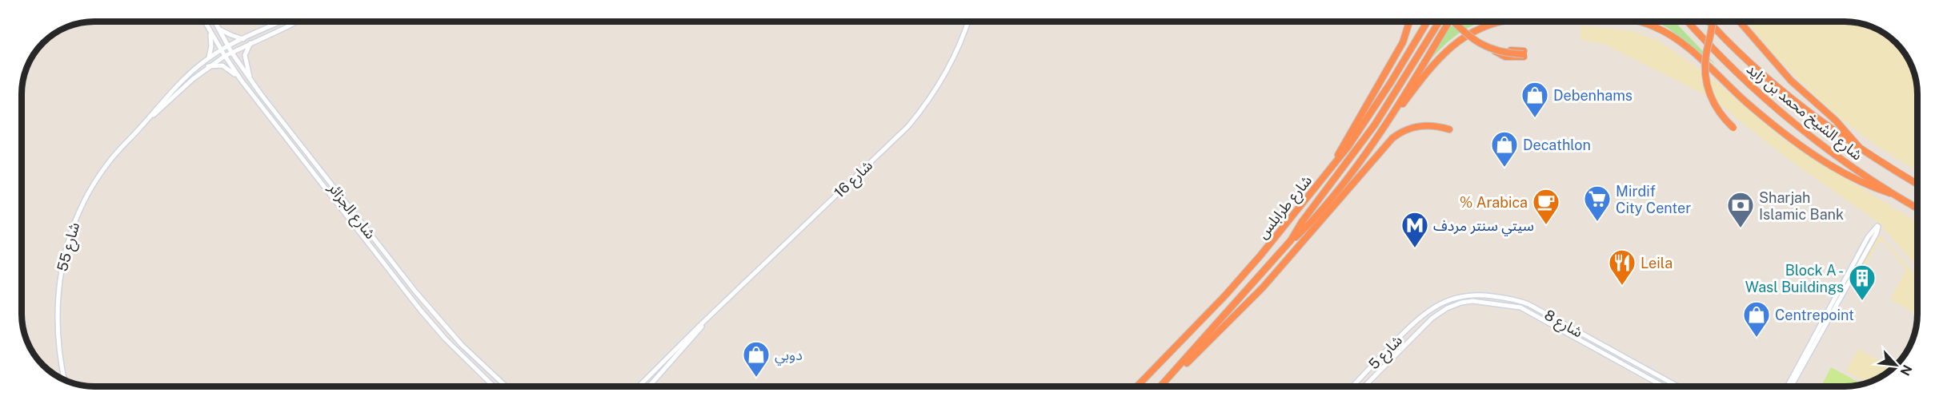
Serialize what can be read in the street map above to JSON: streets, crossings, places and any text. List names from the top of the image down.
{
  "streets": {
    "highway": ["شارع الشيخ محمد بن زايد", "شارع طرابلس"],
    "street": [
      "شارع 16",
      "شارع الجزائر",
      "شارع 55",
      "شارع 8",
      "شارع 5"
    ]
  },
  "crossings": [
    ["شارع الجزائر", "شارع 55"],
    ["شارع 8", "شارع 5"]
  ],
  "places": {
    "shop": [
      "Debenhams",
      "Decathlon",
      "Centrepoint",
      "دوبي"
    ],
    "supermarket": ["Mirdif City Center"],
    "cafe": ["% Arabica"],
    "bank": ["Sharjah Islamic Bank"],
    "metro station": ["سيتي سنتر مردف"],
    "restaurant": ["Leila"],
    "building": ["Block A - Wasl Buildings"]
  },
  "north": "bottom right"
}
